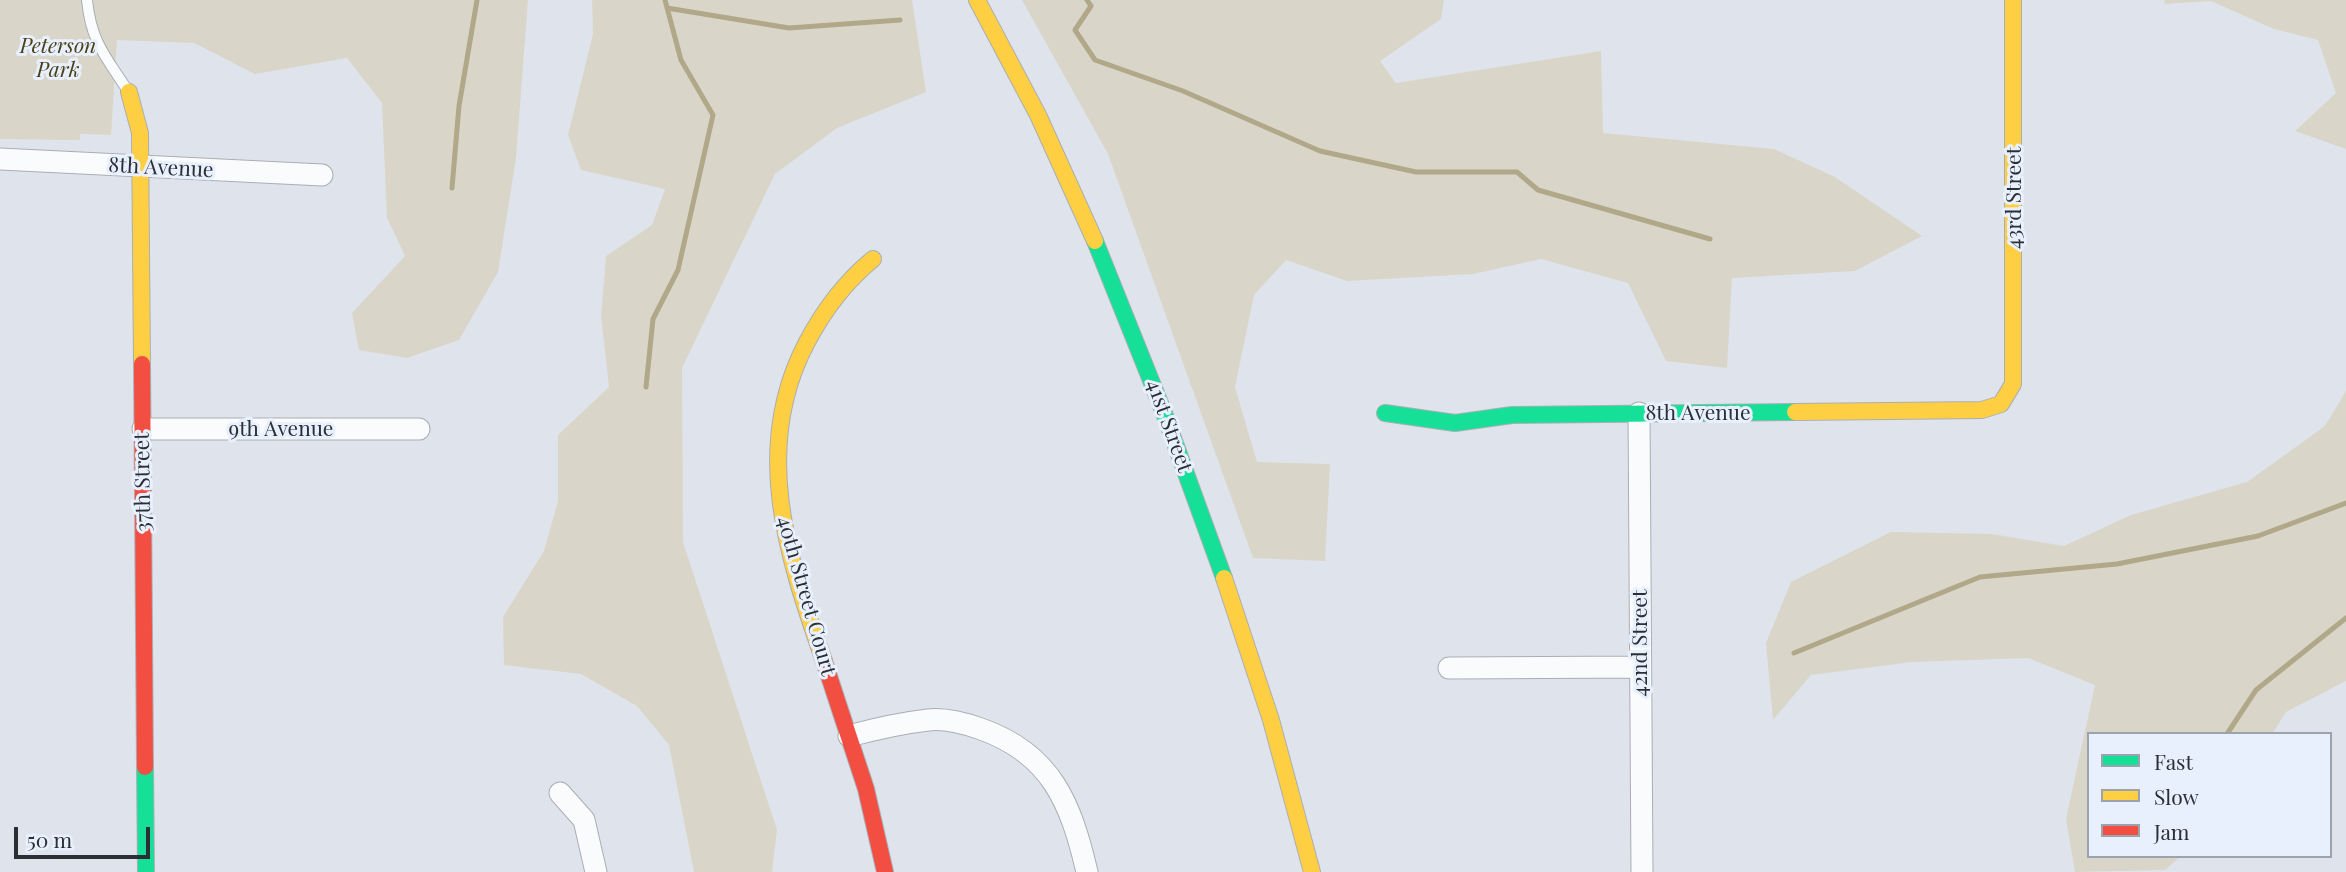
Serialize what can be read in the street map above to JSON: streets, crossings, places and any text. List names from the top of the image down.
{
  "streets": {
    "street": [
      "8th Avenue",
      "43rd Street",
      "41st Street",
      "9th Avenue",
      "37th Street",
      "40th Street Court",
      "42nd Street"
    ]
  },
  "crossings": [
    ["8th Avenue", "43rd Street"],
    ["8th Avenue", "37th Street"],
    ["8th Avenue", "42nd Street"],
    ["9th Avenue", "37th Street"]
  ],
  "parks": ["Peterson Park"],
  "legend": ["Fast", "Slow", "Jam"],
  "scale_bar": "50 m"
}
